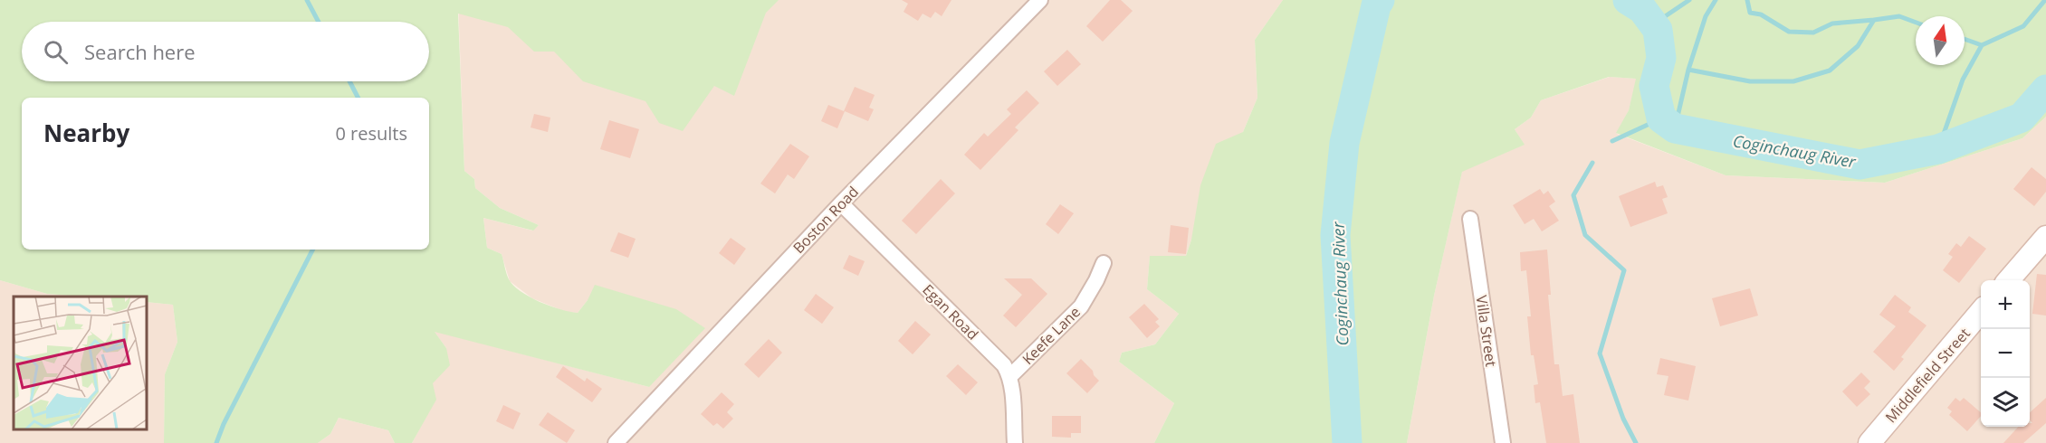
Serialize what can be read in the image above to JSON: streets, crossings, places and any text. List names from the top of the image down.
{
  "streets": {
    "main road": ["Middlefield Street"],
    "street": [
      "Boston Road",
      "Egan Road",
      "Villa Street",
      "Keefe Lane"
    ]
  },
  "crossings": [
    ["Boston Road", "Egan Road"],
    ["Egan Road", "Keefe Lane"]
  ],
  "water": ["Coginchaug River"],
  "north": "top",
  "page": {
    "search": "Search here",
    "heading": ["Nearby", "0 results"],
    "map_buttons": ["+", "−"]
  }
}
